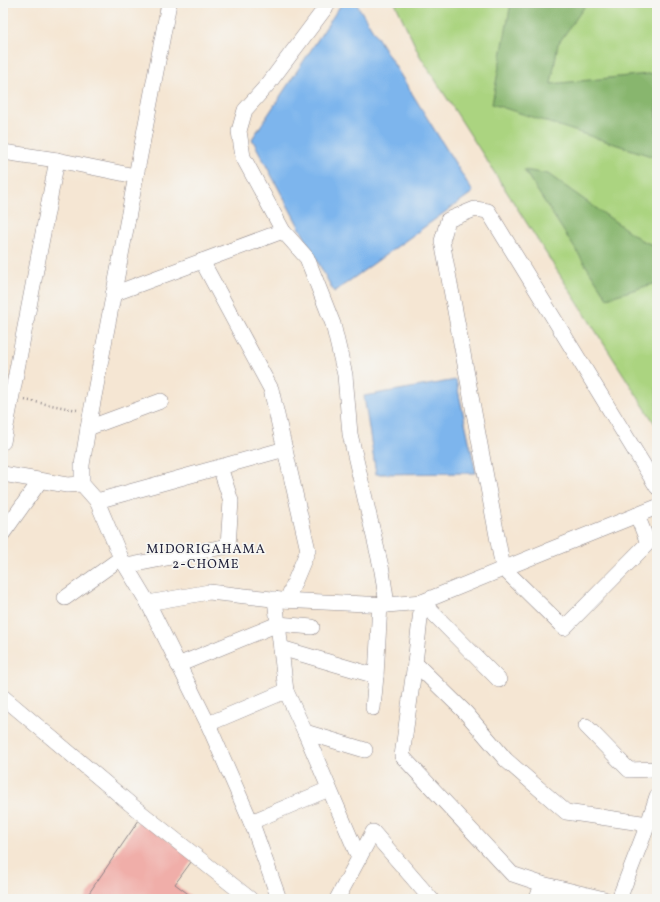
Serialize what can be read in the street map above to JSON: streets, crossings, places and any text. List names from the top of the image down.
{
  "districts": ["MIDORIGAHAMA 2-CHOME"]
}
